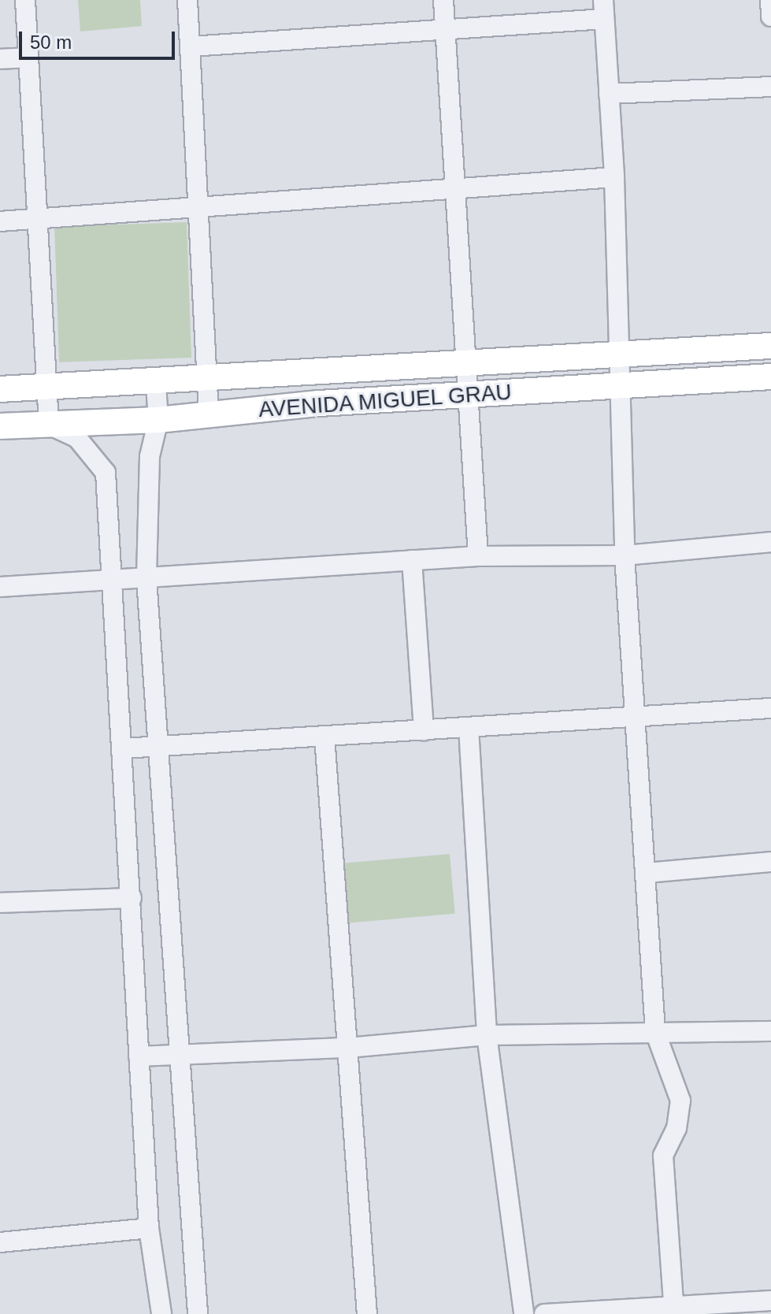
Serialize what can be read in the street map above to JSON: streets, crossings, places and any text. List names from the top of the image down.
{
  "streets": {
    "street": ["AVENIDA MIGUEL GRAU"]
  },
  "scale_bar": "50 m"
}
